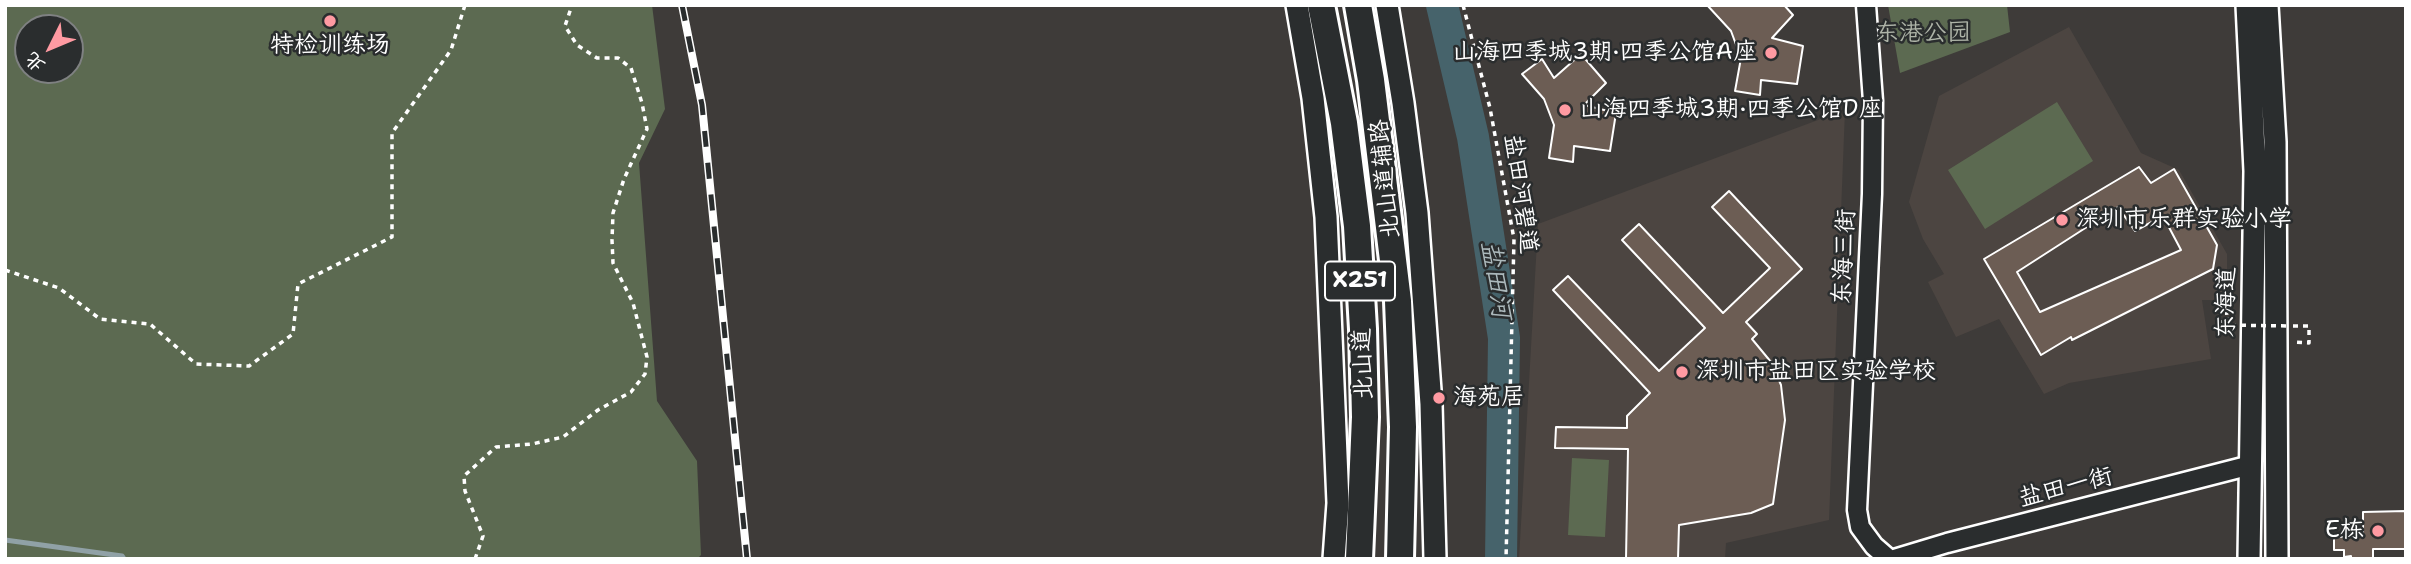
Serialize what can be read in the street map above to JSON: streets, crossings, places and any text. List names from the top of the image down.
{
  "streets": {
    "main road": ["X251", "北山道"],
    "street": [
      "北山道辅路",
      "东海三街",
      "东海道",
      "盐田一街"
    ],
    "path": ["盐田河碧道"]
  },
  "crossings": [
    ["东海三街", "盐田一街"],
    ["东海道", "盐田一街"]
  ],
  "water": ["盐田河"],
  "parks": ["东港公园"],
  "places": [
    "特检训练场",
    "山海四季城3期·四季公馆A座",
    "山海四季城3期·四季公馆D座",
    "深圳市乐群实验小学",
    "深圳市盐田区实验学校",
    "海苑居",
    "E栋"
  ],
  "north": "bottom left"
}
